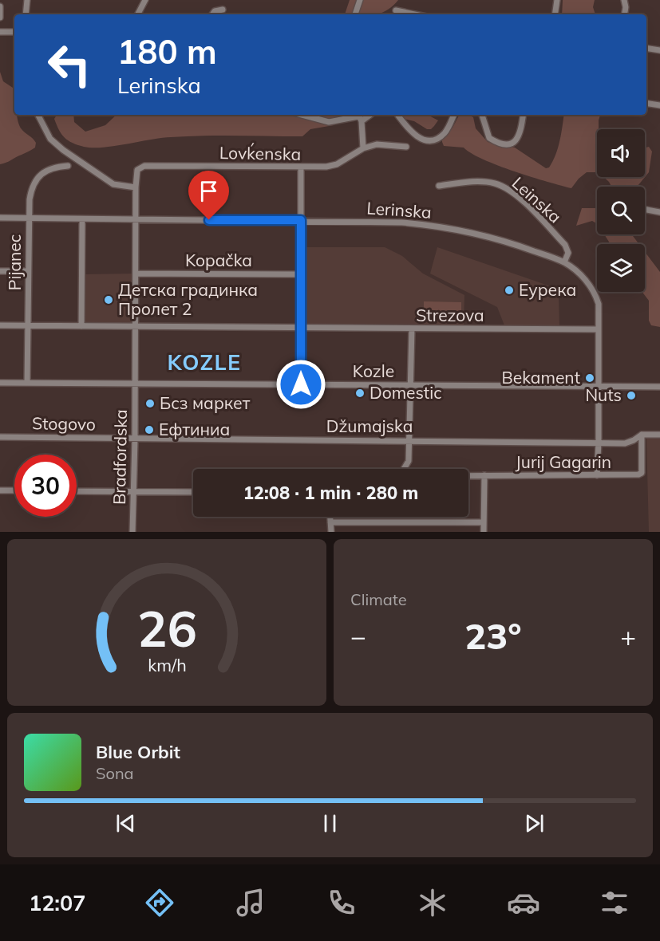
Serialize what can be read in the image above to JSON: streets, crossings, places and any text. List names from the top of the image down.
{
  "streets": {
    "street": [
      "Lovḱenska",
      "Leinska",
      "Lerinska",
      "Kopačka",
      "Pijanec",
      "Strezova",
      "Kozle",
      "Stogovo",
      "Džumajska",
      "Bradfordska",
      "Jurij Gagarin"
    ]
  },
  "crossings": [
    ["Lovḱenska", "Lerinska"],
    ["Lovḱenska", "Kopačka"],
    ["Lovḱenska", "Strezova"],
    ["Lovḱenska", "Kozle"],
    ["Lovḱenska", "Bradfordska"],
    ["Leinska", "Lerinska"],
    ["Lerinska", "Pijanec"],
    ["Lerinska", "Strezova"],
    ["Lerinska", "Kozle"],
    ["Lerinska", "Džumajska"],
    ["Lerinska", "Jurij Gagarin"],
    ["Pijanec", "Strezova"],
    ["Pijanec", "Kozle"],
    ["Kozle", "Bradfordska"],
    ["Stogovo", "Džumajska"],
    ["Stogovo", "Bradfordska"],
    ["Džumajska", "Bradfordska"],
    ["Džumajska", "Jurij Gagarin"]
  ],
  "districts": ["KOZLE"],
  "places": [
    "Еурека",
    "Детска градинка Пролет 2",
    "Bekament",
    "Domestic",
    "Nuts",
    "Бсз маркет",
    "Ефтиниа"
  ],
  "page": {
    "turn": ["180 m", "Lerinska"],
    "limit": "30",
    "trip": "12:08 · 1 min · 280 m",
    "tile": "Climate",
    "heat": ["−", "23°", "+"],
    "song": ["Blue Orbit", "Sona"],
    "tabs": "12:07",
    "gauge": ["26", "km/h"]
  }
}
